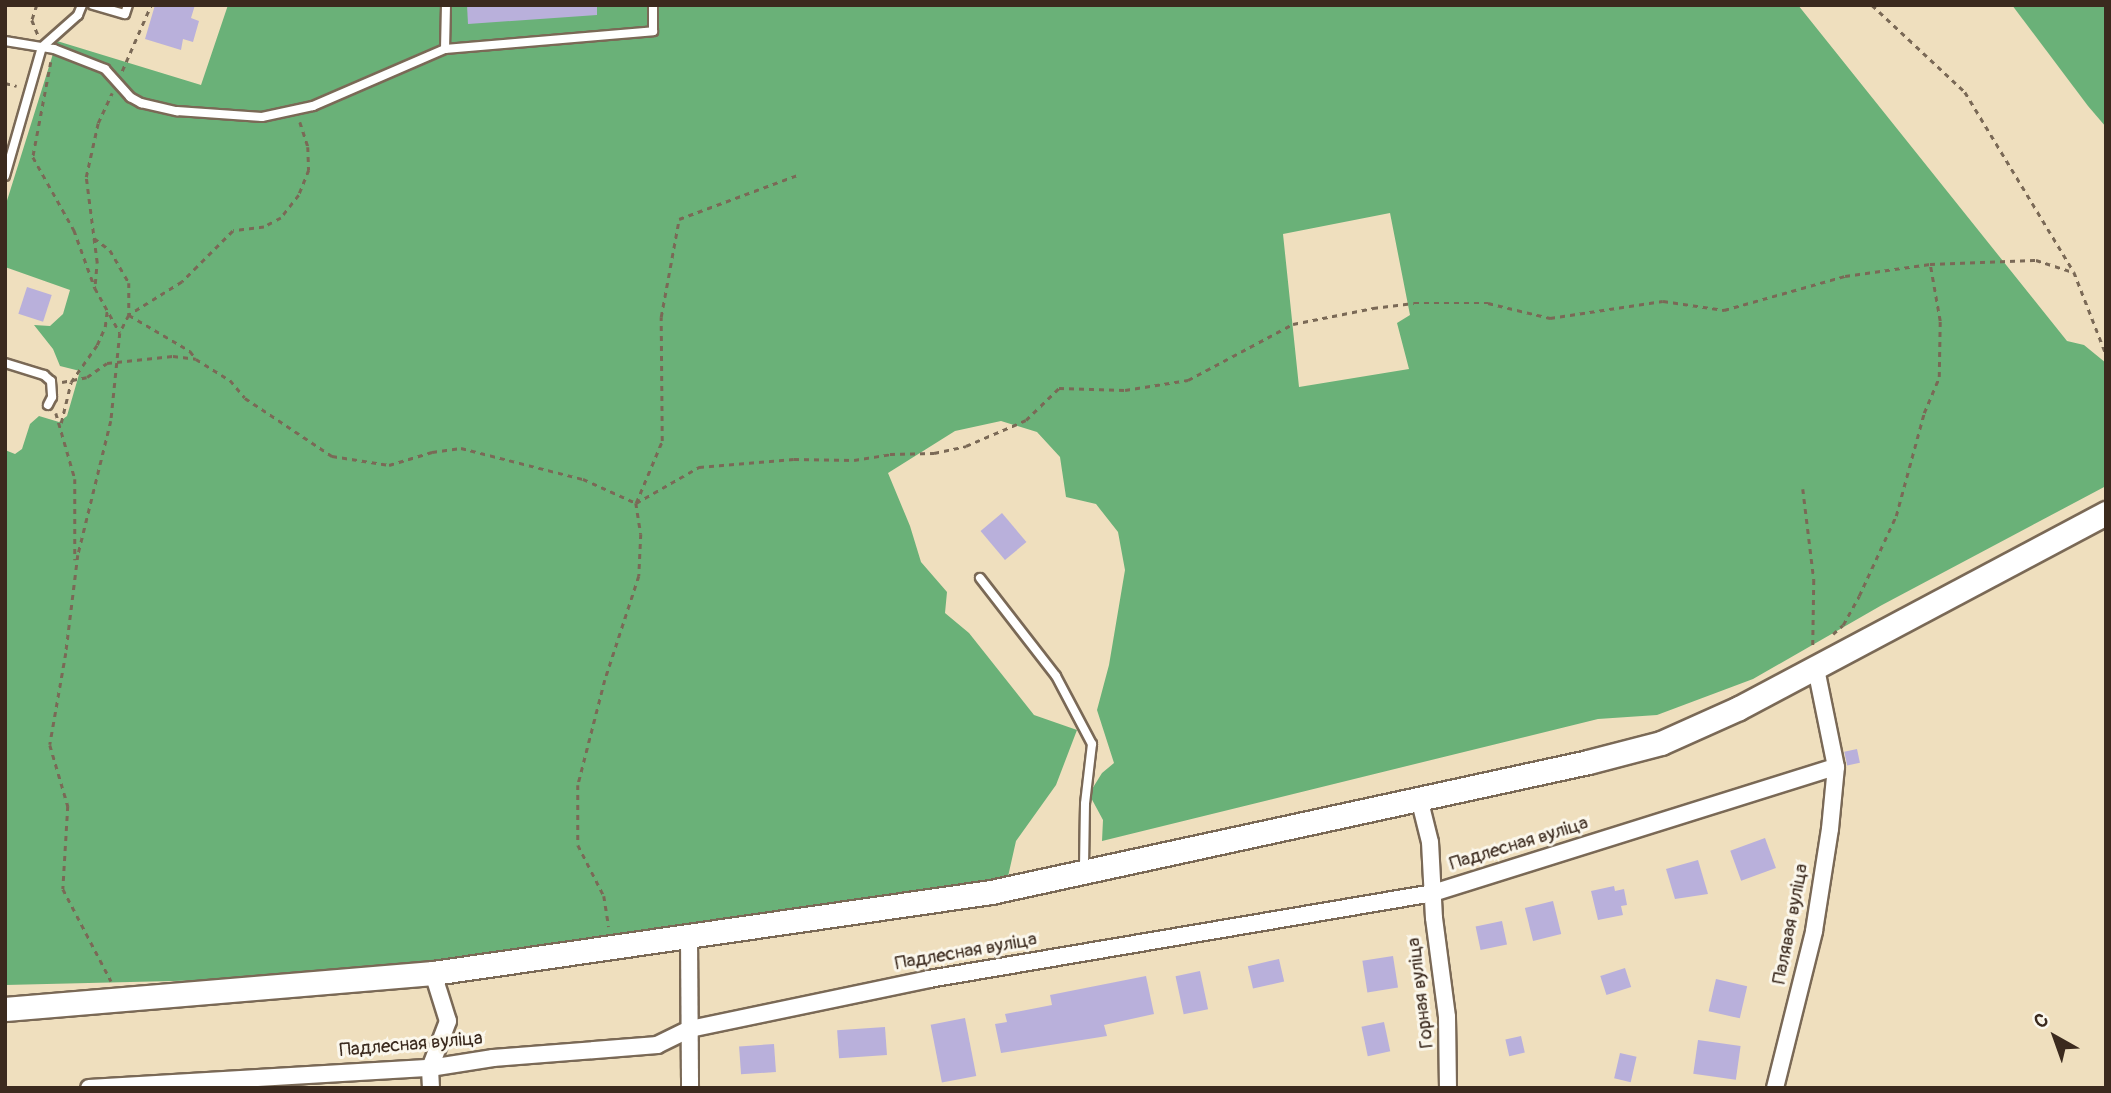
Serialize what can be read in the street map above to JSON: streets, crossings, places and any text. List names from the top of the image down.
{
  "streets": {
    "street": ["Падлесная вуліца", "Палявая вуліца", "Горная вуліца"]
  },
  "crossings": [
    ["Падлесная вуліца", "Палявая вуліца"],
    ["Падлесная вуліца", "Горная вуліца"]
  ],
  "north": "top left"
}
